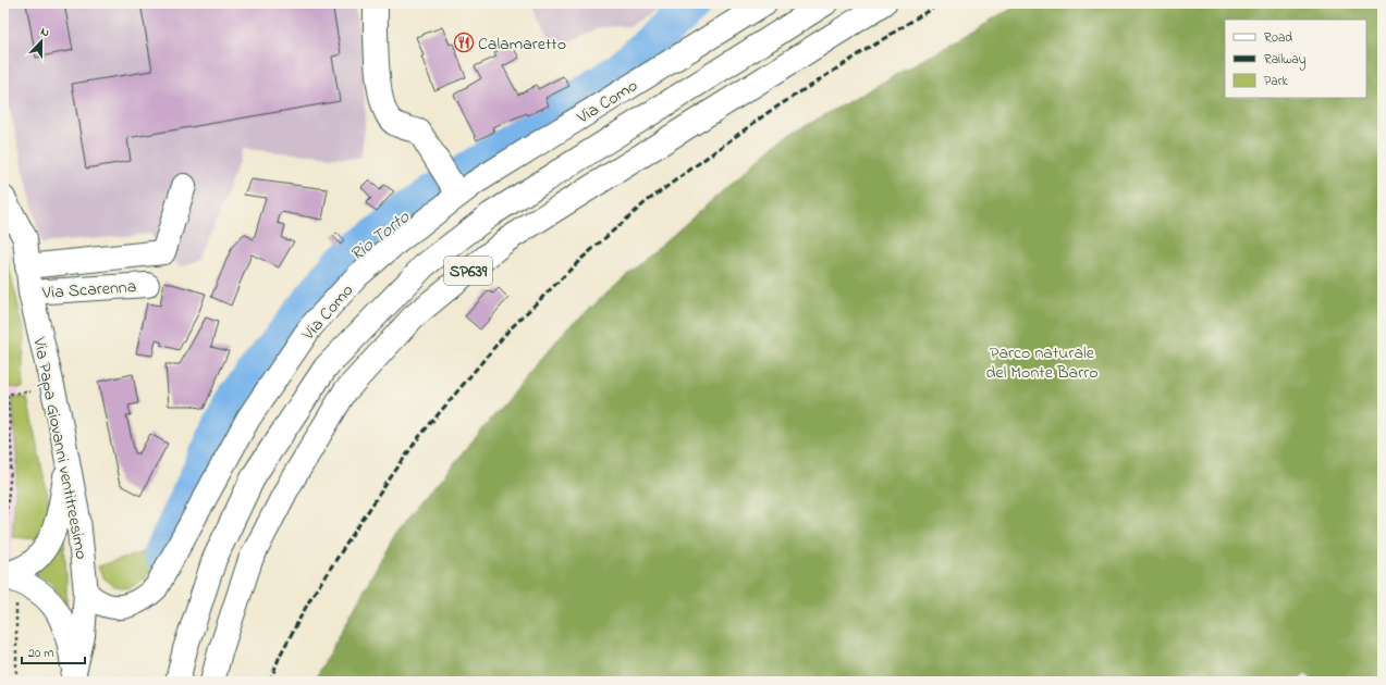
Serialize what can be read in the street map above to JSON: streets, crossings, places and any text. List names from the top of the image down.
{
  "streets": {
    "main road": [
      "Via Como",
      "SP639",
      "Via Scarenna",
      "Via Papa Giovanni ventitreesimo"
    ]
  },
  "crossings": [
    ["Via Como", "Via Papa Giovanni ventitreesimo"],
    ["Via Scarenna", "Via Papa Giovanni ventitreesimo"]
  ],
  "water": ["Rio Torto"],
  "parks": ["Parco naturale del Monte Barro"],
  "places": {
    "restaurant": ["Calamaretto"]
  },
  "legend": ["Road", "Railway", "Park"],
  "scale_bar": "20 m",
  "north": "top"
}
